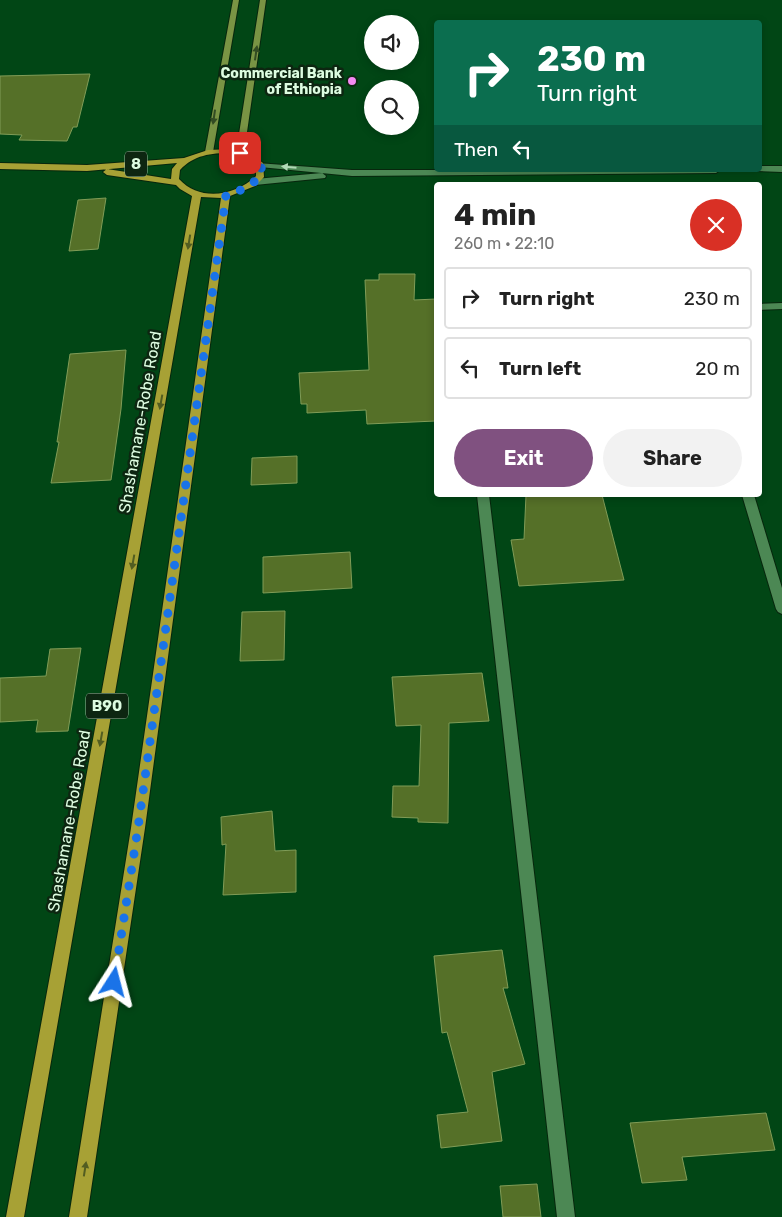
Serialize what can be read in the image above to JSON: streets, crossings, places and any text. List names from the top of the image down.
{
  "streets": {
    "main road": ["8", "Shashamane-Robe Road", "B90"]
  },
  "places": ["Commercial Bank of Ethiopia"],
  "page": {
    "turn": ["230 m", "Turn right"],
    "then": "Then",
    "heading": ["4 min", "260 m · 22:10"],
    "list": [
      {
        "name": "Turn right",
        "value": "230 m"
      },
      {
        "name": "Turn left",
        "value": "20 m"
      }
    ],
    "buttons": ["Exit", "Share"]
  }
}
